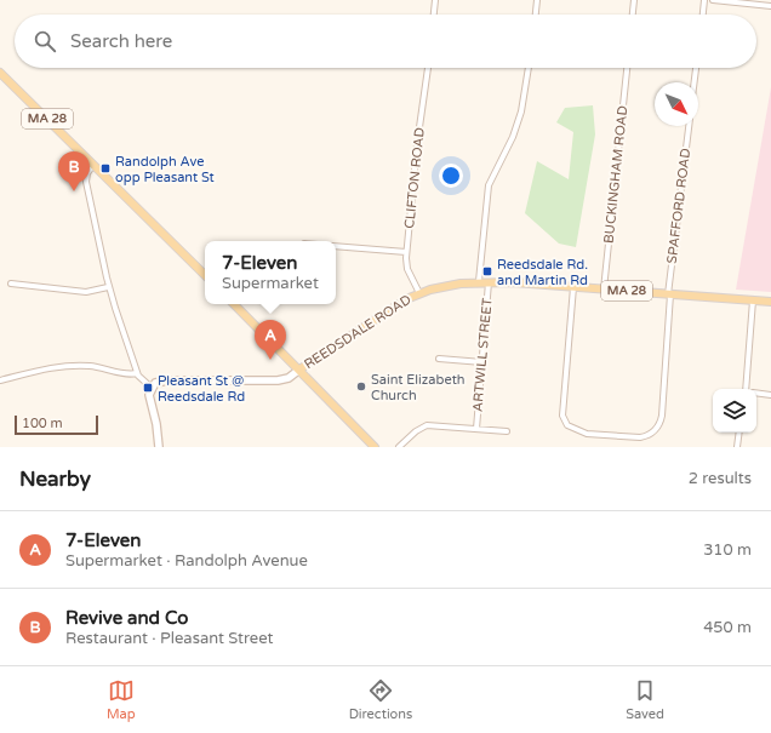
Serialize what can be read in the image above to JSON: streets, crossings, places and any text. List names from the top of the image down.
{
  "streets": {
    "main road": ["MA 28", "REEDSDALE ROAD"],
    "street": [
      "BUCKINGHAM ROAD",
      "CLIFTON ROAD",
      "SPAFFORD ROAD",
      "ARTWILL STREET"
    ]
  },
  "crossings": [
    ["BUCKINGHAM ROAD", "REEDSDALE ROAD"],
    ["CLIFTON ROAD", "REEDSDALE ROAD"],
    ["SPAFFORD ROAD", "REEDSDALE ROAD"],
    ["REEDSDALE ROAD", "ARTWILL STREET"]
  ],
  "places": {
    "transit": ["Randolph Ave opp Pleasant St", "Reedsdale Rd. and Martin Rd", "Pleasant St @ Reedsdale Rd"],
    "other": ["Saint Elizabeth Church"]
  },
  "scale_bar": "100 m",
  "north": "bottom right",
  "page": {
    "search": "Search here",
    "pins": ["B", "A"],
    "popup": ["7-Eleven", "Supermarket"],
    "scale": "100 m",
    "heading": ["Nearby", "2 results"],
    "list": [
      {
        "mark": "A",
        "name": "7-Eleven",
        "note": "Supermarket · Randolph Avenue",
        "value": "310 m"
      },
      {
        "mark": "B",
        "name": "Revive and Co",
        "note": "Restaurant · Pleasant Street",
        "value": "450 m"
      }
    ],
    "nav": ["Map", "Directions", "Saved"]
  }
}
